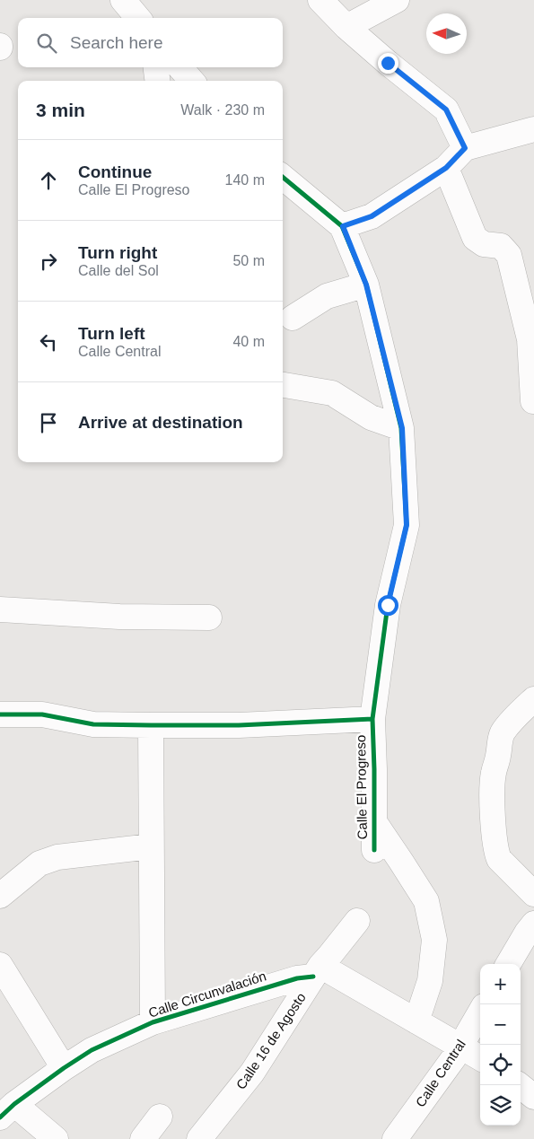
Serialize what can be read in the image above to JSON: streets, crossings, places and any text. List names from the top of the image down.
{
  "streets": {
    "street": [
      "Calle El Progreso",
      "Calle Circunvalación",
      "Calle 16 de Agosto",
      "Calle Central"
    ]
  },
  "crossings": [
    ["Calle Circunvalación", "Calle 16 de Agosto"]
  ],
  "north": "left",
  "page": {
    "search": "Search here",
    "heading": ["3 min", "Walk · 230 m"],
    "list": [
      ["Continue", "Calle El Progreso", "140 m"],
      ["Turn right", "Calle del Sol", "50 m"],
      ["Turn left", "Calle Central", "40 m"],
      "Arrive at destination"
    ],
    "map_buttons": ["+", "−"]
  }
}
